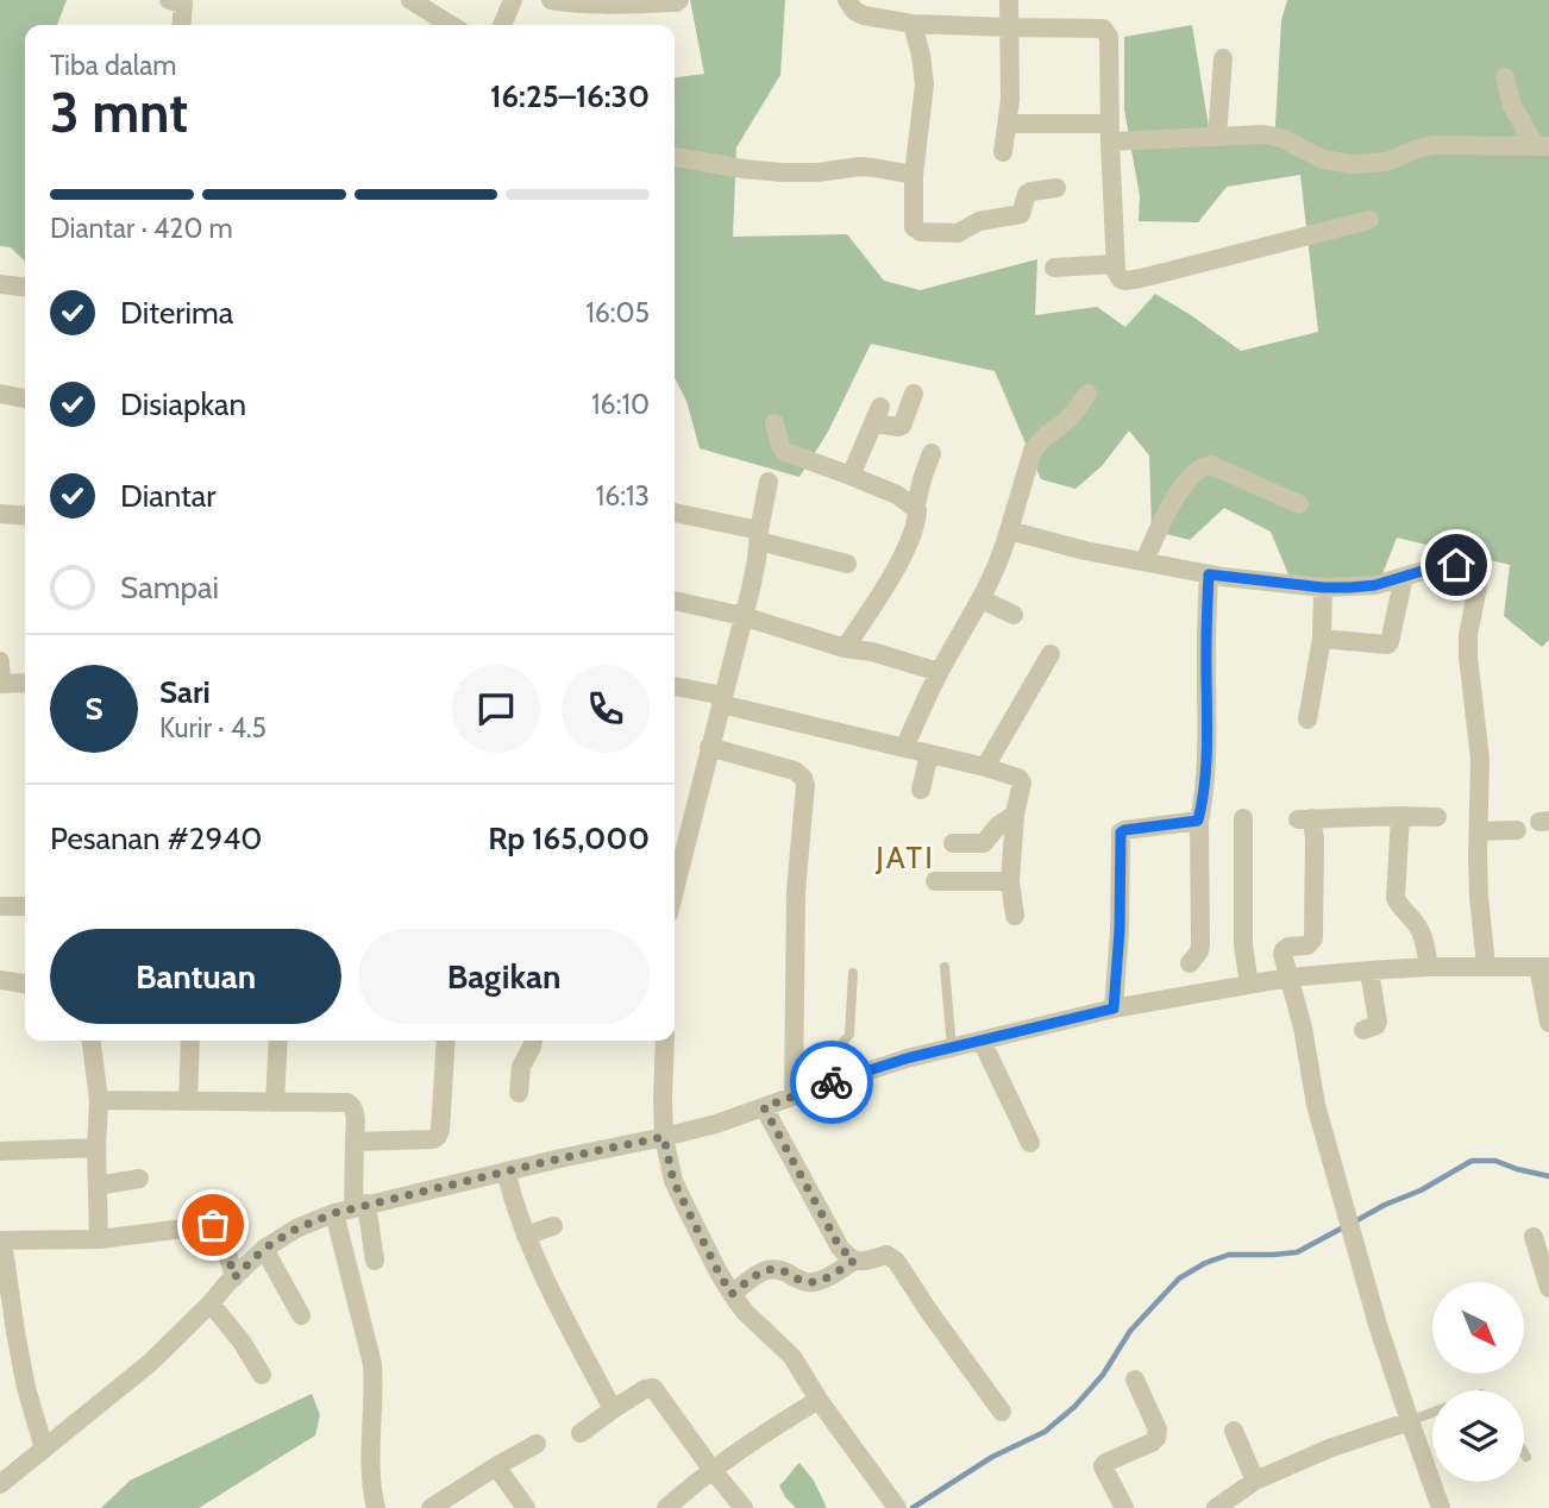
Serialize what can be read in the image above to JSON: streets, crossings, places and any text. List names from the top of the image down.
{
  "districts": ["JATI"],
  "north": "bottom right",
  "page": {
    "heading": ["3 mnt", "Tiba dalam", "16:25–16:30"],
    "panel": [
      "Sari",
      "Kurir · 4.5",
      "Pesanan #2940",
      "Rp 165,000"
    ],
    "bar": "Diantar · 420 m",
    "list": [
      ["Diterima", "16:05"],
      ["Disiapkan", "16:10"],
      ["Diantar", "16:13"],
      "Sampai"
    ],
    "round": "S",
    "buttons": ["Bantuan", "Bagikan"]
  }
}
